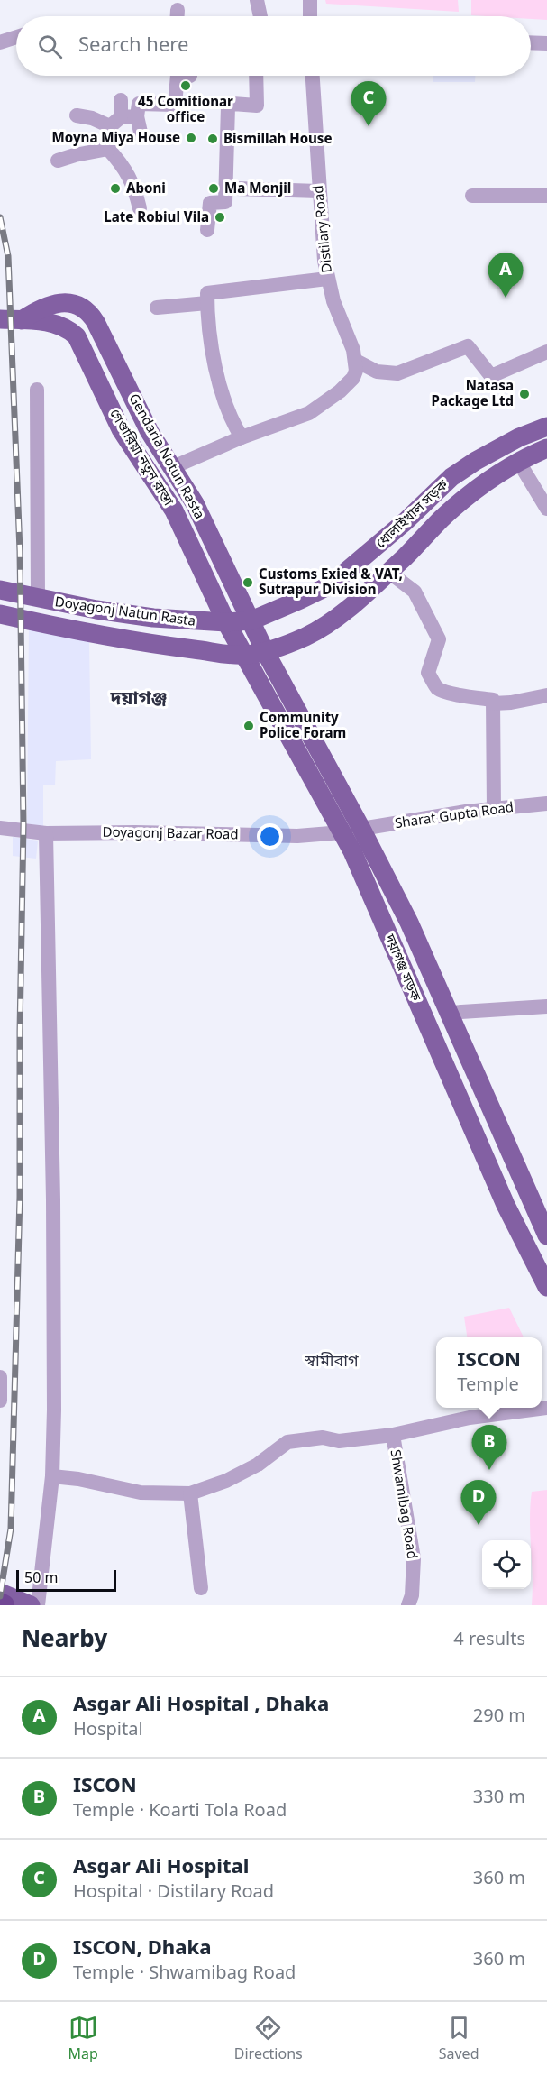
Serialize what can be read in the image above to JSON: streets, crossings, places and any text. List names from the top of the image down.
{
  "streets": {
    "main road": [
      "Gendaria Notun Rasta",
      "গেণ্ডারিয়া নতুন রাস্তা",
      "ধোলাইখাল সড়ক",
      "Doyagonj Natun Rasta",
      "দয়াগঞ্জ সড়ক"
    ],
    "street": [
      "Distilary Road",
      "Sharat Gupta Road",
      "Doyagonj Bazar Road",
      "Shwamibag Road"
    ]
  },
  "crossings": [
    ["Gendaria Notun Rasta", "গেণ্ডারিয়া নতুন রাস্তা"],
    ["Gendaria Notun Rasta", "ধোলাইখাল সড়ক"],
    ["Gendaria Notun Rasta", "Doyagonj Natun Rasta"],
    ["Gendaria Notun Rasta", "দয়াগঞ্জ সড়ক"],
    ["গেণ্ডারিয়া নতুন রাস্তা", "Doyagonj Natun Rasta"],
    ["গেণ্ডারিয়া নতুন রাস্তা", "দয়াগঞ্জ সড়ক"],
    ["ধোলাইখাল সড়ক", "Doyagonj Natun Rasta"],
    ["ধোলাইখাল সড়ক", "দয়াগঞ্জ সড়ক"],
    ["Doyagonj Natun Rasta", "দয়াগঞ্জ সড়ক"],
    ["Sharat Gupta Road", "দয়াগঞ্জ সড়ক"],
    ["Doyagonj Bazar Road", "দয়াগঞ্জ সড়ক"]
  ],
  "districts": ["দয়াগঞ্জ", "স্বামীবাগ"],
  "places": [
    "45 Comitionar office",
    "Moyna Miya House",
    "Bismillah House",
    "Aboni",
    "Ma Monjil",
    "Late Robiul Vila",
    "Natasa Package Ltd",
    "Customs Exied & VAT, Sutrapur Division",
    "Community Police Foram"
  ],
  "scale_bar": "50 m",
  "page": {
    "search": "Search here",
    "pins": [
      "C",
      "A",
      "B",
      "D"
    ],
    "popup": ["ISCON", "Temple"],
    "scale": "50 m",
    "heading": ["Nearby", "4 results"],
    "list": [
      {
        "mark": "A",
        "name": "Asgar Ali Hospital , Dhaka",
        "note": "Hospital",
        "value": "290 m"
      },
      {
        "mark": "B",
        "name": "ISCON",
        "note": "Temple · Koarti Tola Road",
        "value": "330 m"
      },
      {
        "mark": "C",
        "name": "Asgar Ali Hospital",
        "note": "Hospital · Distilary Road",
        "value": "360 m"
      },
      {
        "mark": "D",
        "name": "ISCON, Dhaka",
        "note": "Temple · Shwamibag Road",
        "value": "360 m"
      }
    ],
    "nav": ["Map", "Directions", "Saved"]
  }
}
